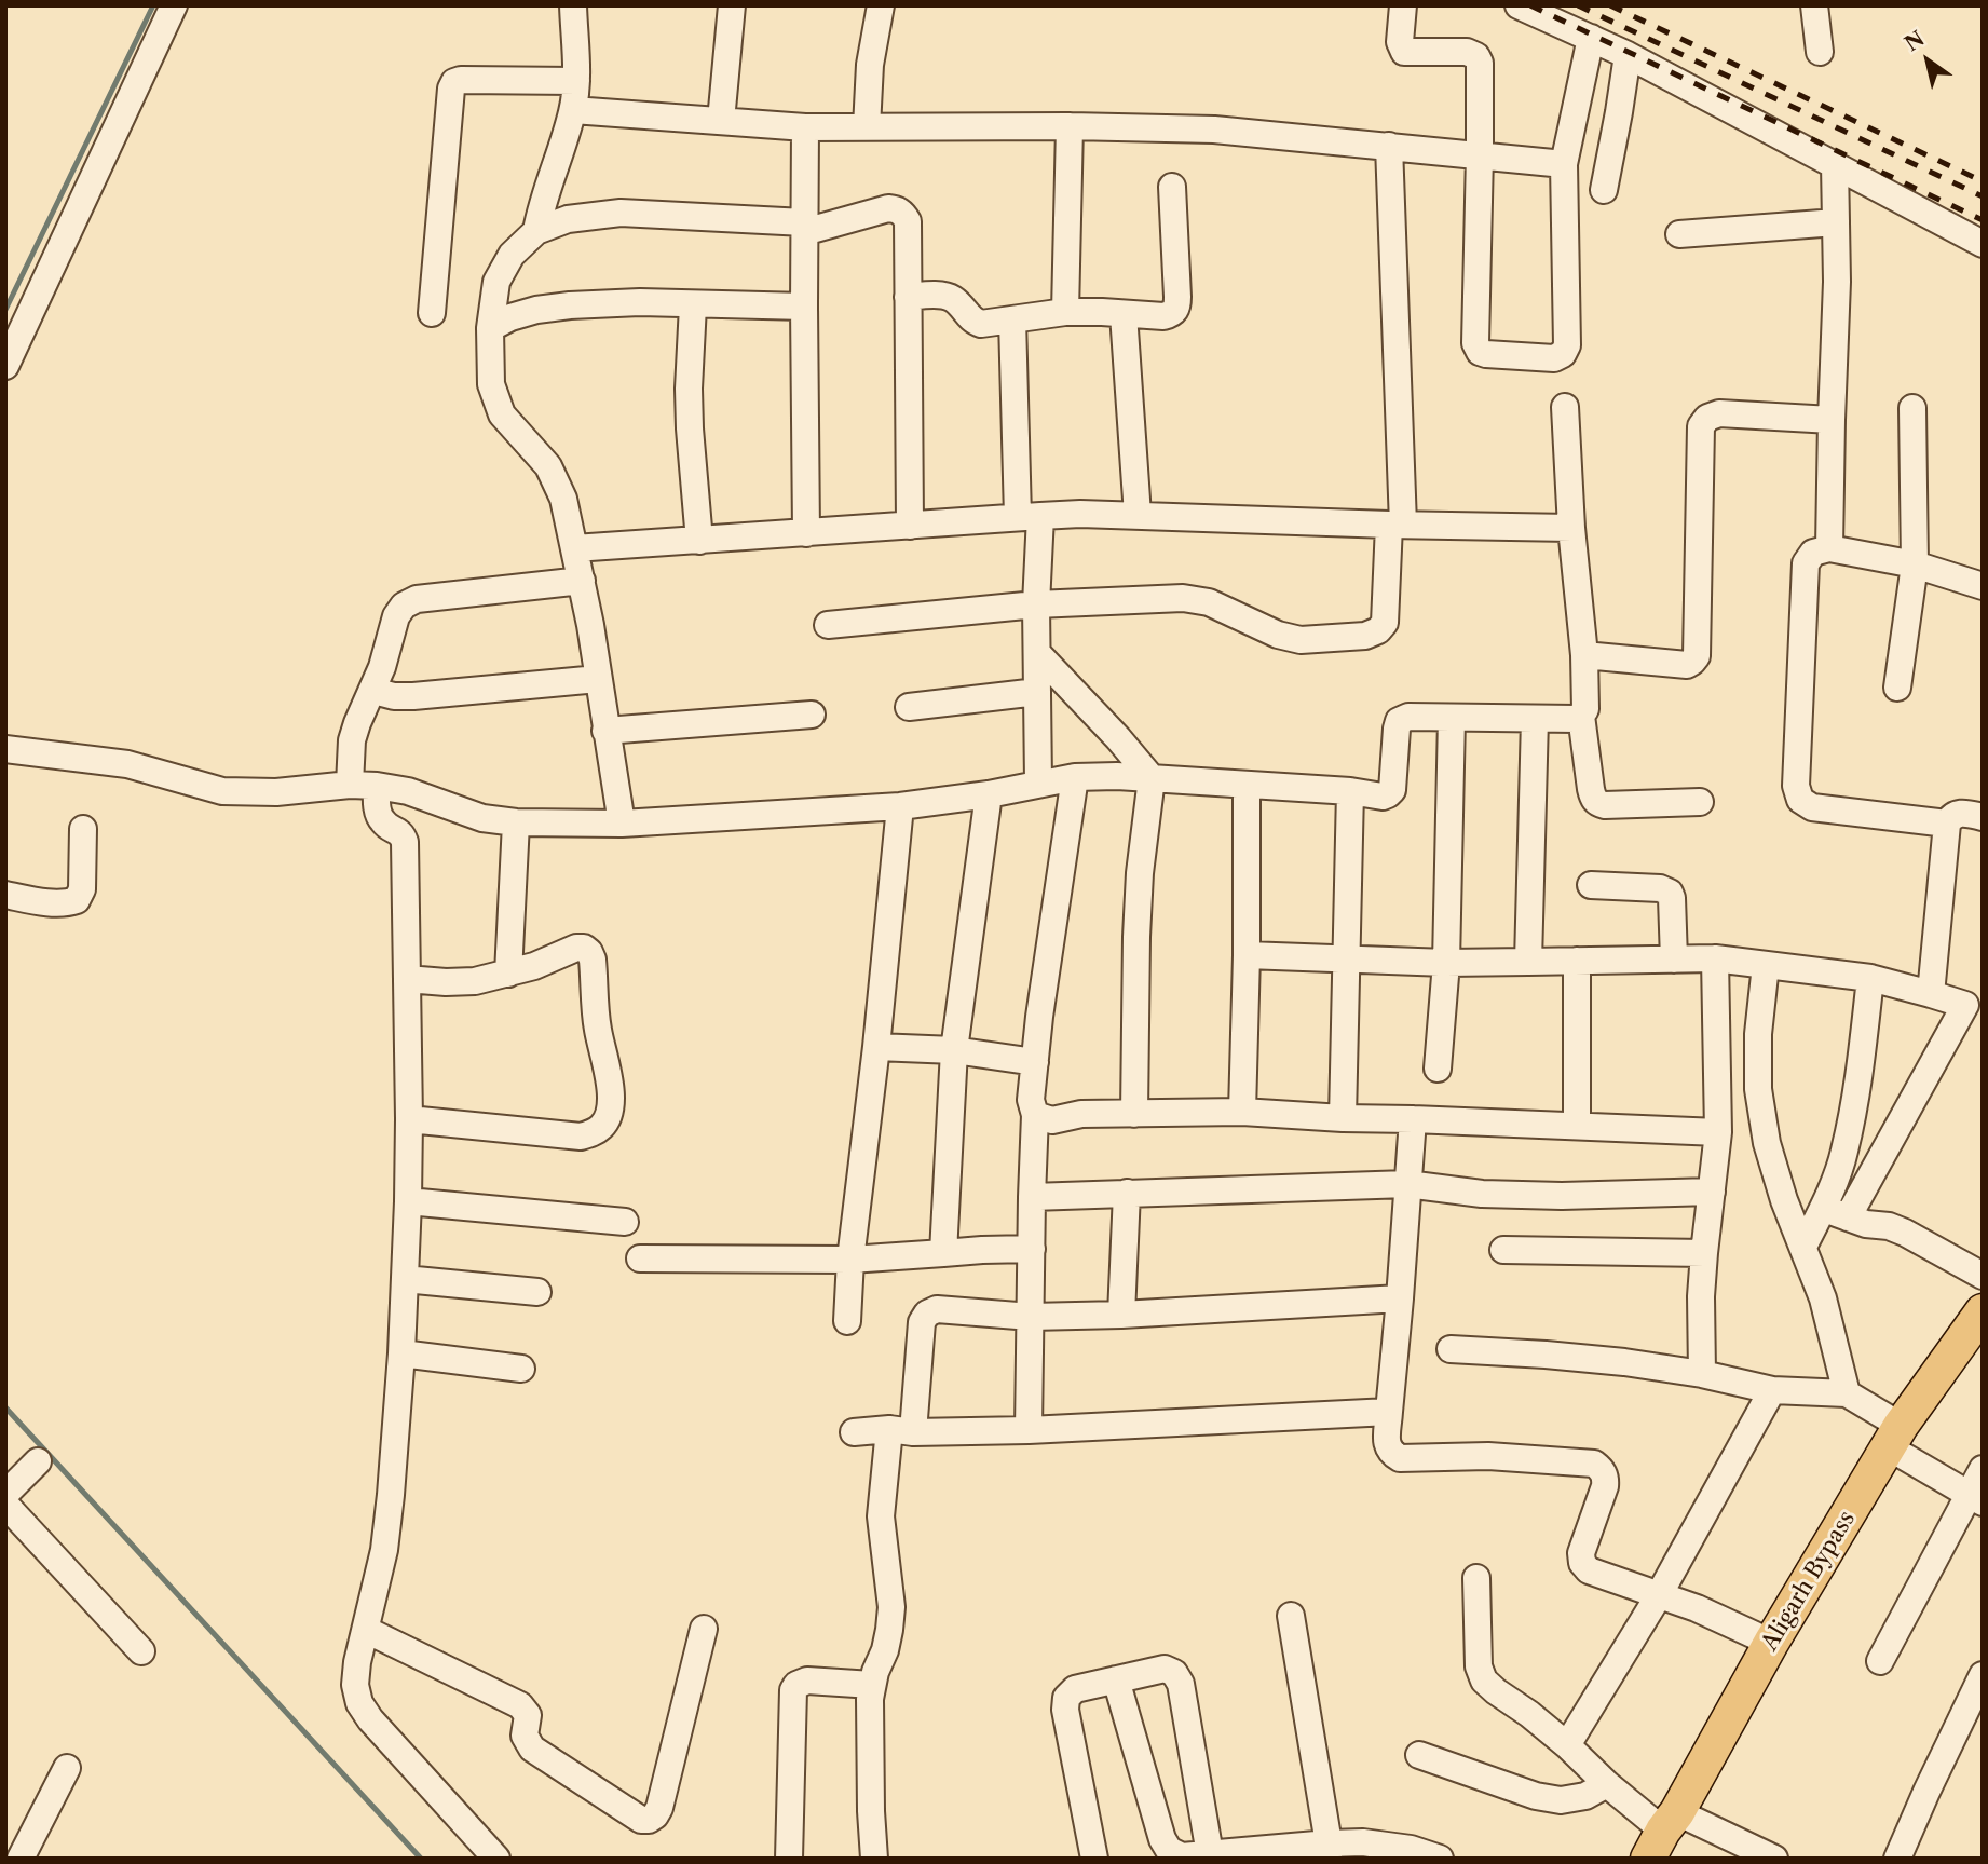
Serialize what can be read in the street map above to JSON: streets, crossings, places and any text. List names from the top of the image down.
{
  "streets": {
    "main road": ["Aligarh Bypass"]
  },
  "north": "top left"
}
